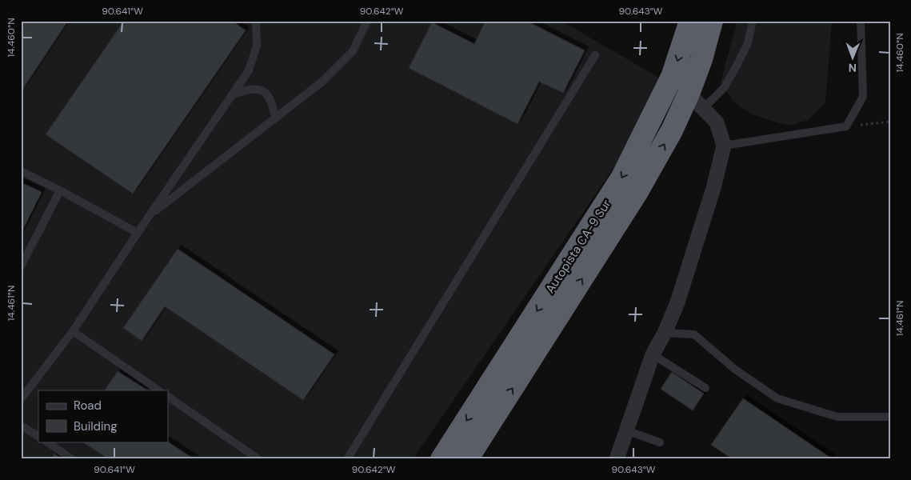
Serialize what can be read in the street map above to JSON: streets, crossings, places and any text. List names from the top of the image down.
{
  "streets": {
    "highway": ["Autopista CA-9 Sur"]
  },
  "legend": ["Road", "Building"],
  "north": "bottom",
  "coordinates": [
    "90.641°W",
    "90.642°W",
    "90.643°W",
    "14.460°N",
    "14.461°N"
  ]
}
